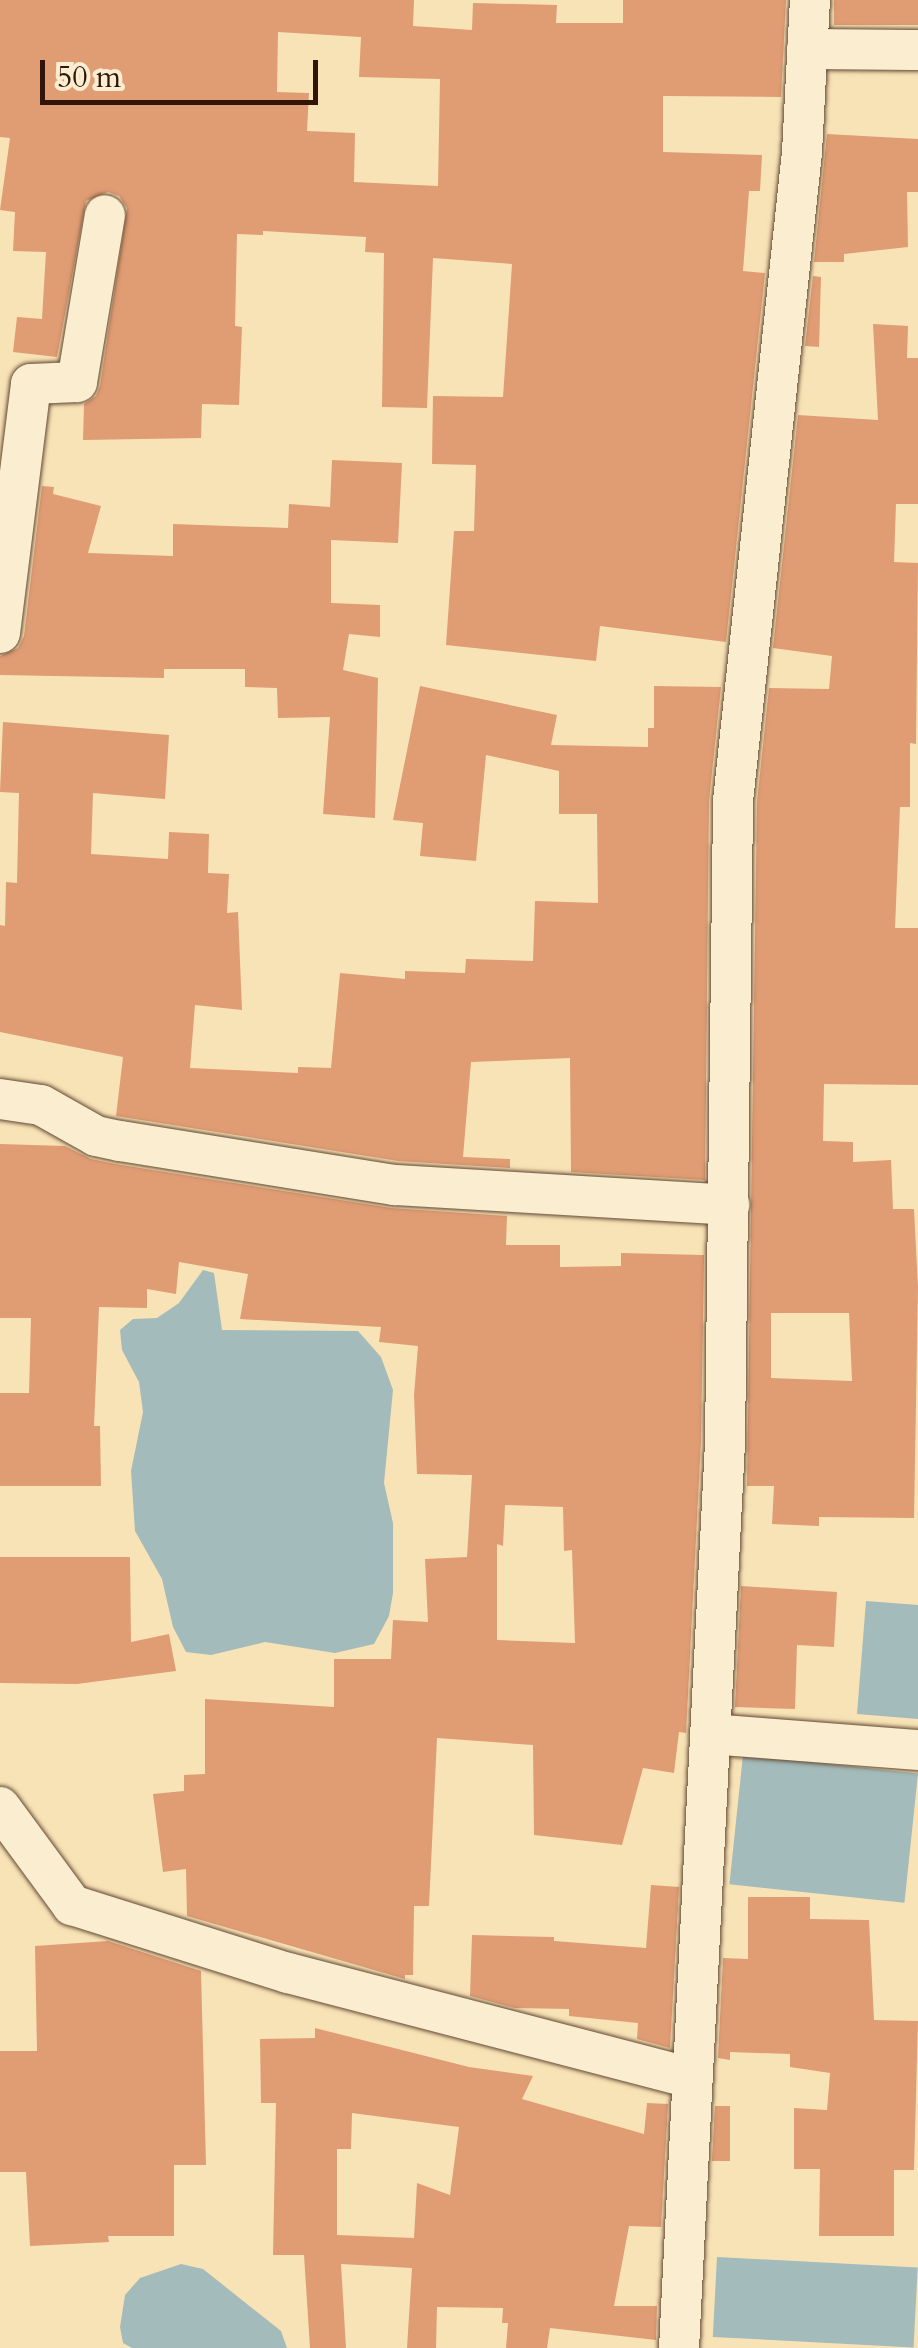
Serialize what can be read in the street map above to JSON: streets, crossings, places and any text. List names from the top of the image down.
{
  "scale_bar": "50 m"
}
